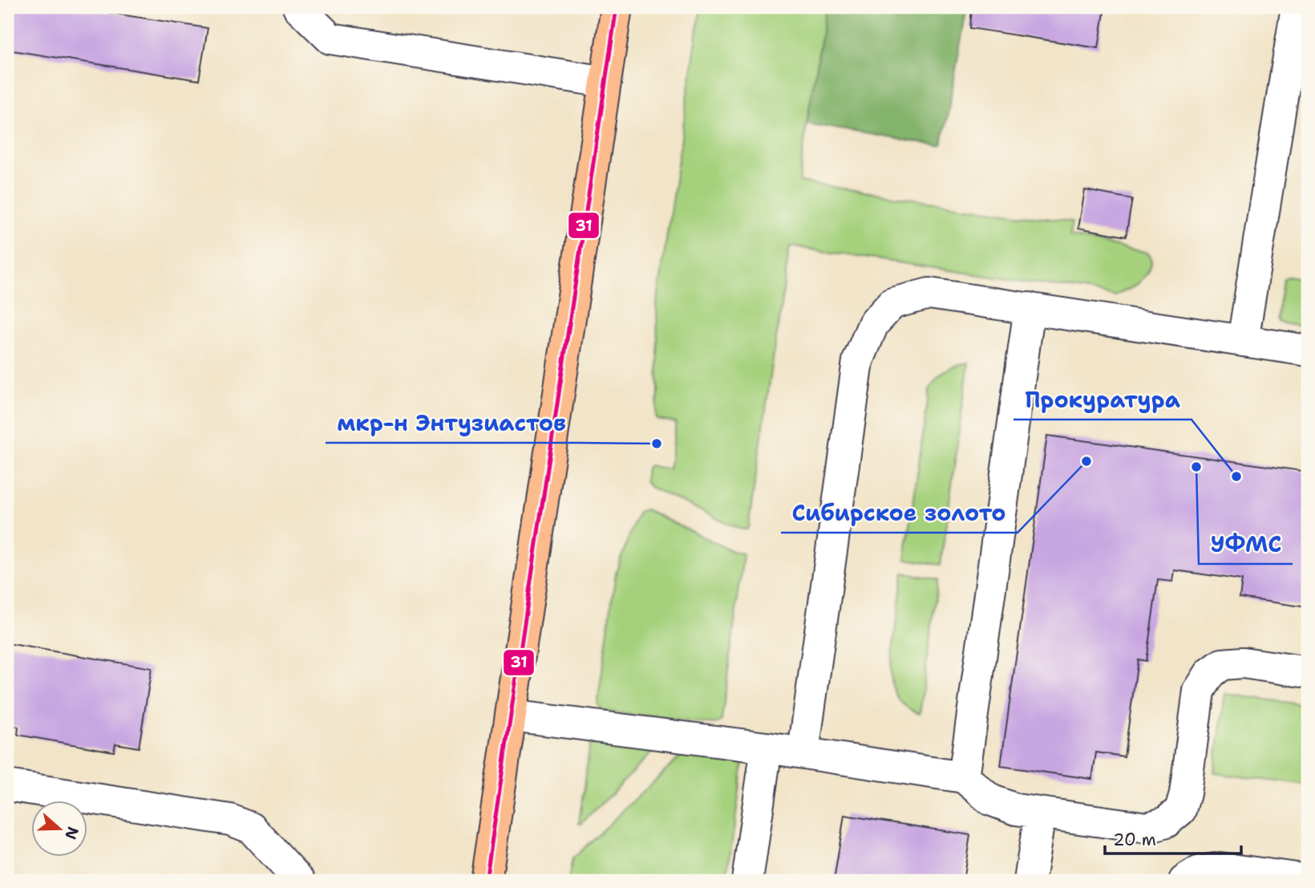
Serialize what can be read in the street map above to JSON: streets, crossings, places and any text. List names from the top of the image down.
{
  "places": [
    "мкр-н Энтузиастов",
    "Сибирское золото",
    "УФМС",
    "Прокуратура"
  ],
  "lines": ["transit line 31"],
  "scale_bar": "20 m",
  "north": "right"
}
